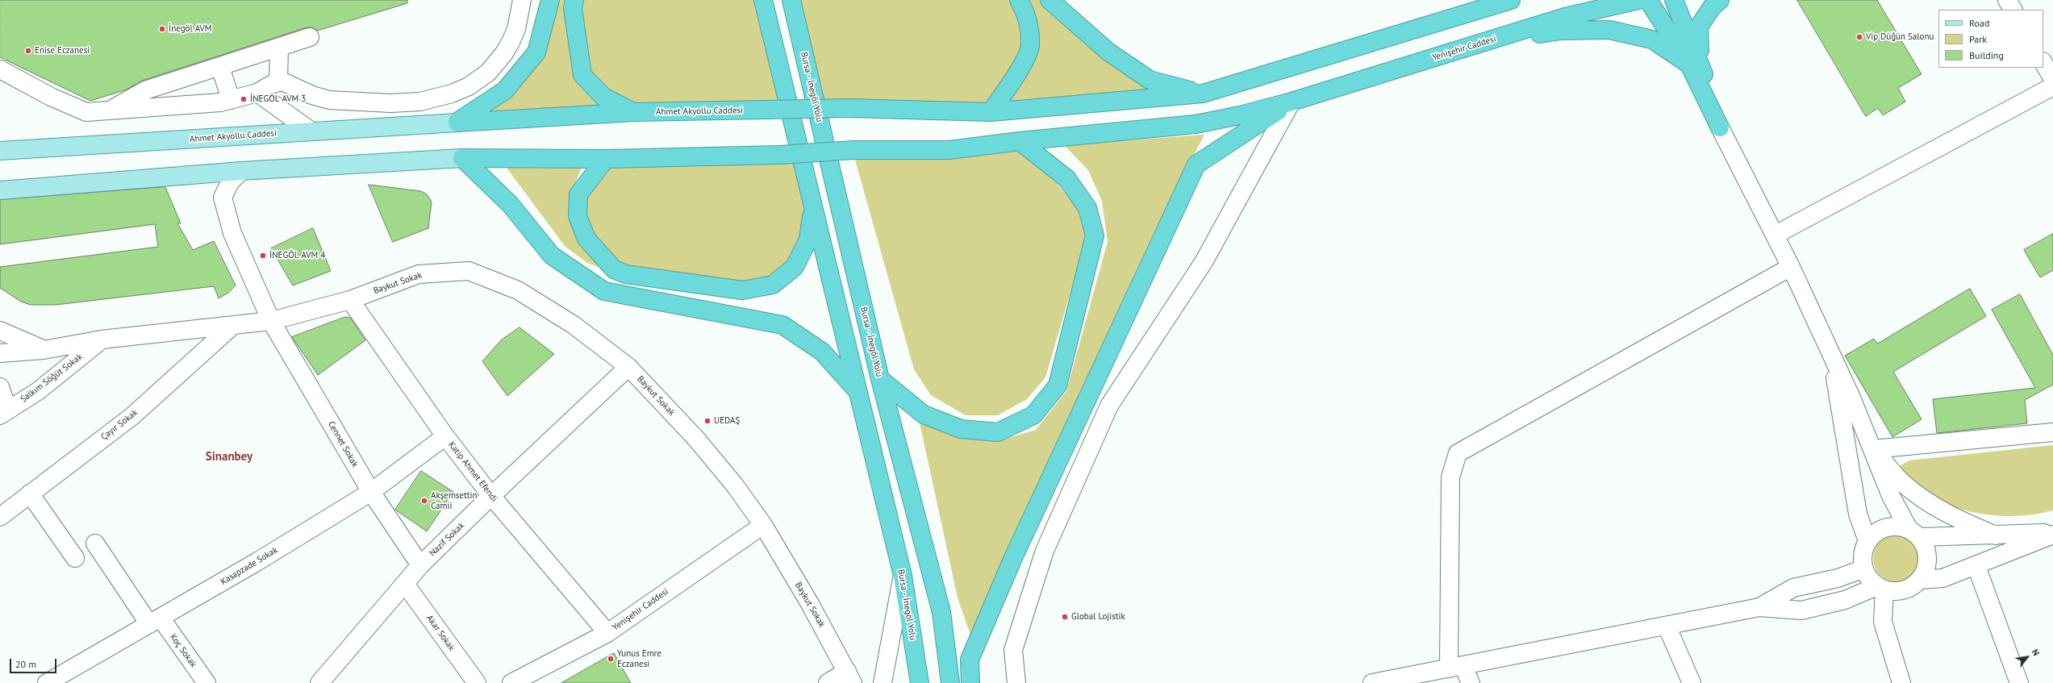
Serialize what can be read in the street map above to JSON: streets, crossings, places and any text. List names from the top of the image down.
{
  "streets": {
    "highway": ["Yenişehir Caddesi", "Bursa - İnegöl Yolu", "Ahmet Akyollu Caddesi"],
    "street": [
      "Baykut Sokak",
      "Salkım Söğüt Sokak",
      "Çayır Sokak",
      "Cennet Sokak",
      "Katip Ahmet Efendi",
      "Nazif Sokak",
      "Kasapzade Sokak",
      "Akar Sokak",
      "Koç Sokak"
    ]
  },
  "crossings": [
    ["Yenişehir Caddesi", "Baykut Sokak"],
    ["Yenişehir Caddesi", "Katip Ahmet Efendi"],
    ["Baykut Sokak", "Salkım Söğüt Sokak"],
    ["Baykut Sokak", "Çayır Sokak"],
    ["Baykut Sokak", "Cennet Sokak"],
    ["Baykut Sokak", "Katip Ahmet Efendi"],
    ["Baykut Sokak", "Nazif Sokak"],
    ["Cennet Sokak", "Nazif Sokak"],
    ["Cennet Sokak", "Kasapzade Sokak"],
    ["Katip Ahmet Efendi", "Nazif Sokak"],
    ["Katip Ahmet Efendi", "Kasapzade Sokak"],
    ["Nazif Sokak", "Akar Sokak"],
    ["Kasapzade Sokak", "Koç Sokak"]
  ],
  "districts": ["Sinanbey"],
  "places": [
    "İnegöl AVM",
    "Vip Düğün Salonu",
    "Enise Eczanesi",
    "İNEGÖL AVM 3",
    "İNEGÖL AVM 4",
    "UEDAŞ",
    "Akşemsettin Camii",
    "Global Lojistik",
    "Yunus Emre Eczanesi"
  ],
  "legend": ["Road", "Park", "Building"],
  "scale_bar": "20 m",
  "north": "top right"
}
